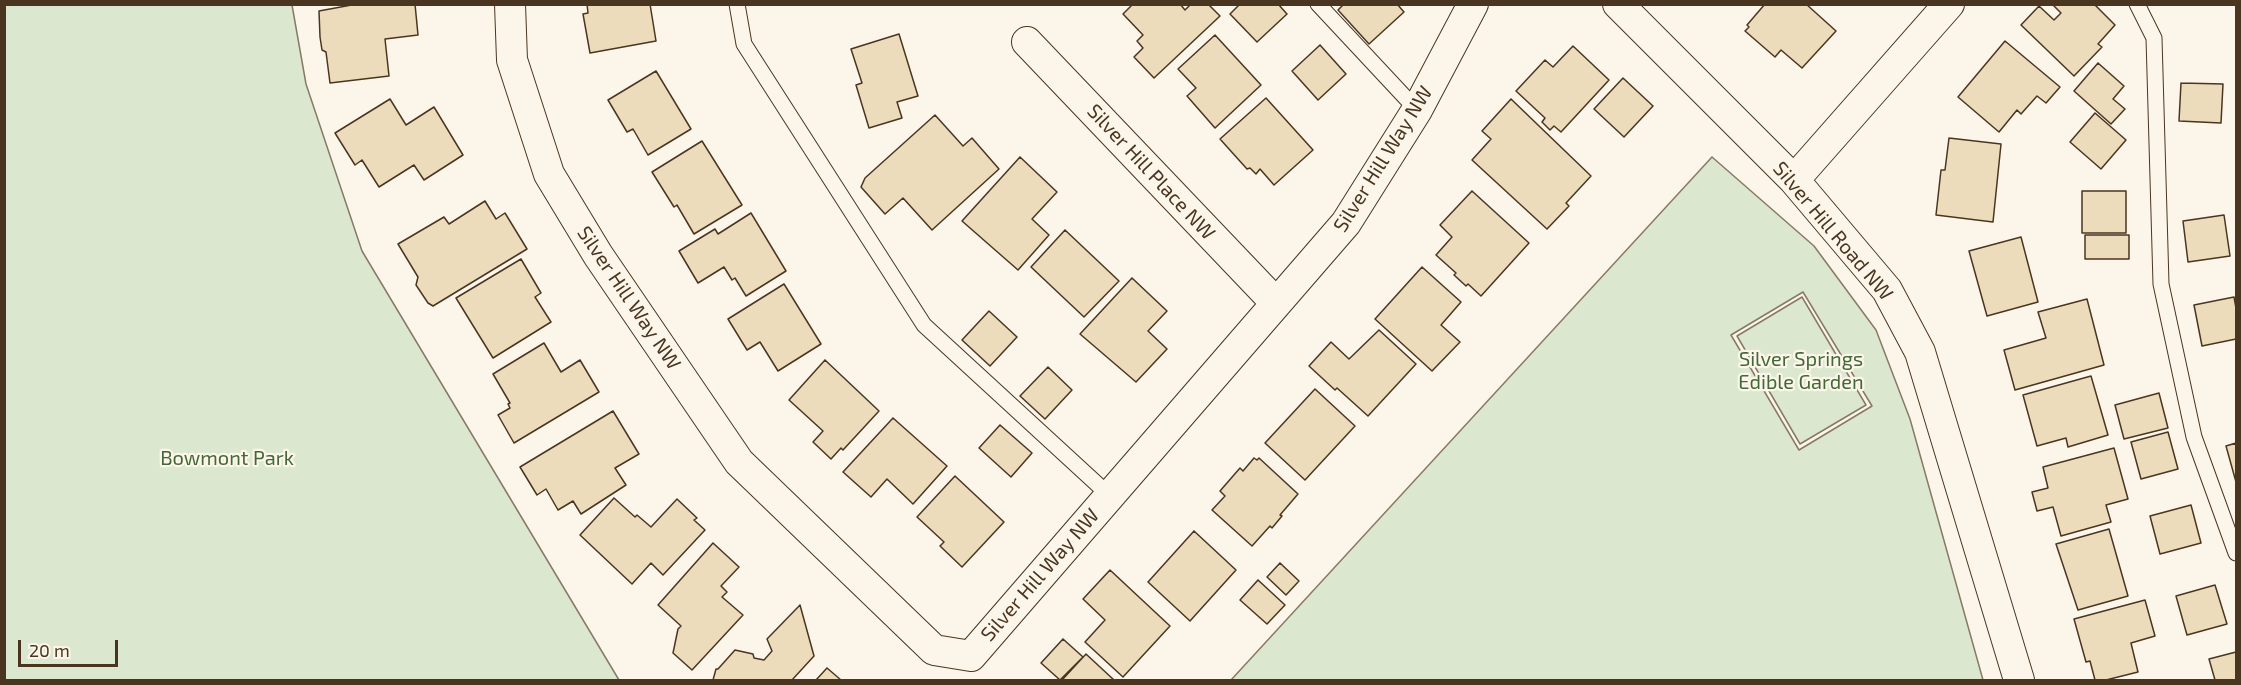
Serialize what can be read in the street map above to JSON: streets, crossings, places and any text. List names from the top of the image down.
{
  "streets": {
    "street": ["Silver Hill Way NW", "Silver Hill Place NW", "Silver Hill Road NW"]
  },
  "crossings": [
    ["Silver Hill Way NW", "Silver Hill Place NW"]
  ],
  "parks": ["Silver Springs Edible Garden", "Bowmont Park"],
  "scale_bar": "20 m"
}
